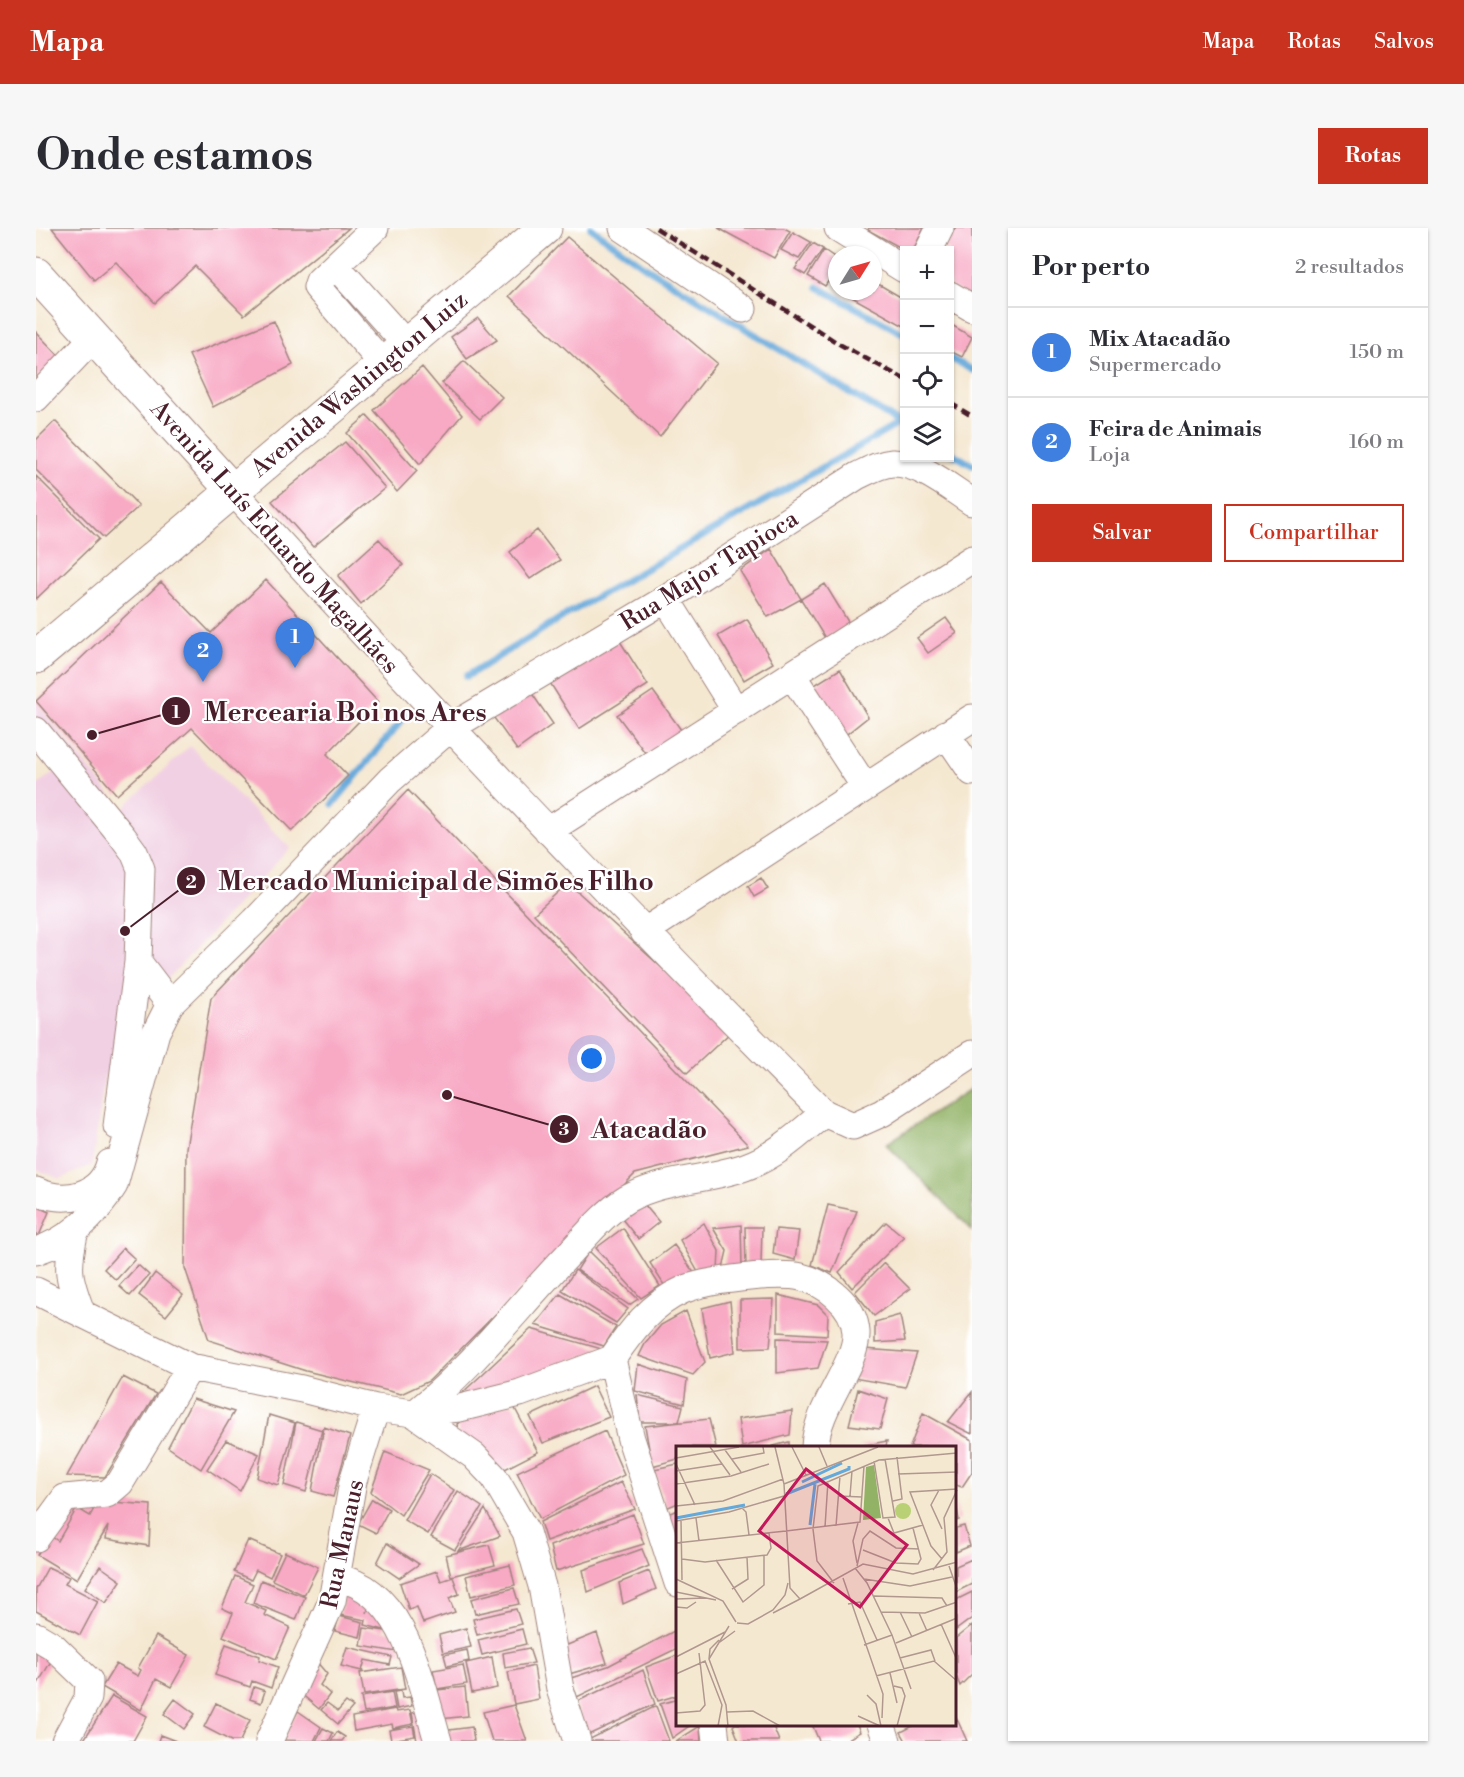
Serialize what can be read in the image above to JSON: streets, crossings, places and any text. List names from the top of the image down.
{
  "streets": {
    "main road": ["Avenida Washington Luiz", "Avenida Luís Eduardo Magalhães"],
    "street": ["Rua Major Tapioca", "Rua Manaus"]
  },
  "crossings": [
    ["Avenida Washington Luiz", "Avenida Luís Eduardo Magalhães"],
    ["Avenida Luís Eduardo Magalhães", "Rua Major Tapioca"]
  ],
  "places": ["Mercearia Boi nos Ares", "Mercado Municipal de Simões Filho", "Atacadão"],
  "north": "top right",
  "page": {
    "header": "Mapa",
    "nav": ["Mapa", "Rotas", "Salvos"],
    "buttons": [
      "Rotas",
      ["Salvar", "Compartilhar"]
    ],
    "title": "Onde estamos",
    "heading": ["Por perto", "2 resultados"],
    "map_buttons": ["+", "−"],
    "list": [
      {
        "mark": "1",
        "name": "Mix Atacadão",
        "note": "Supermercado",
        "value": "150 m"
      },
      {
        "mark": "2",
        "name": "Feira de Animais",
        "note": "Loja",
        "value": "160 m"
      }
    ],
    "pins": ["1", "2"]
  }
}
